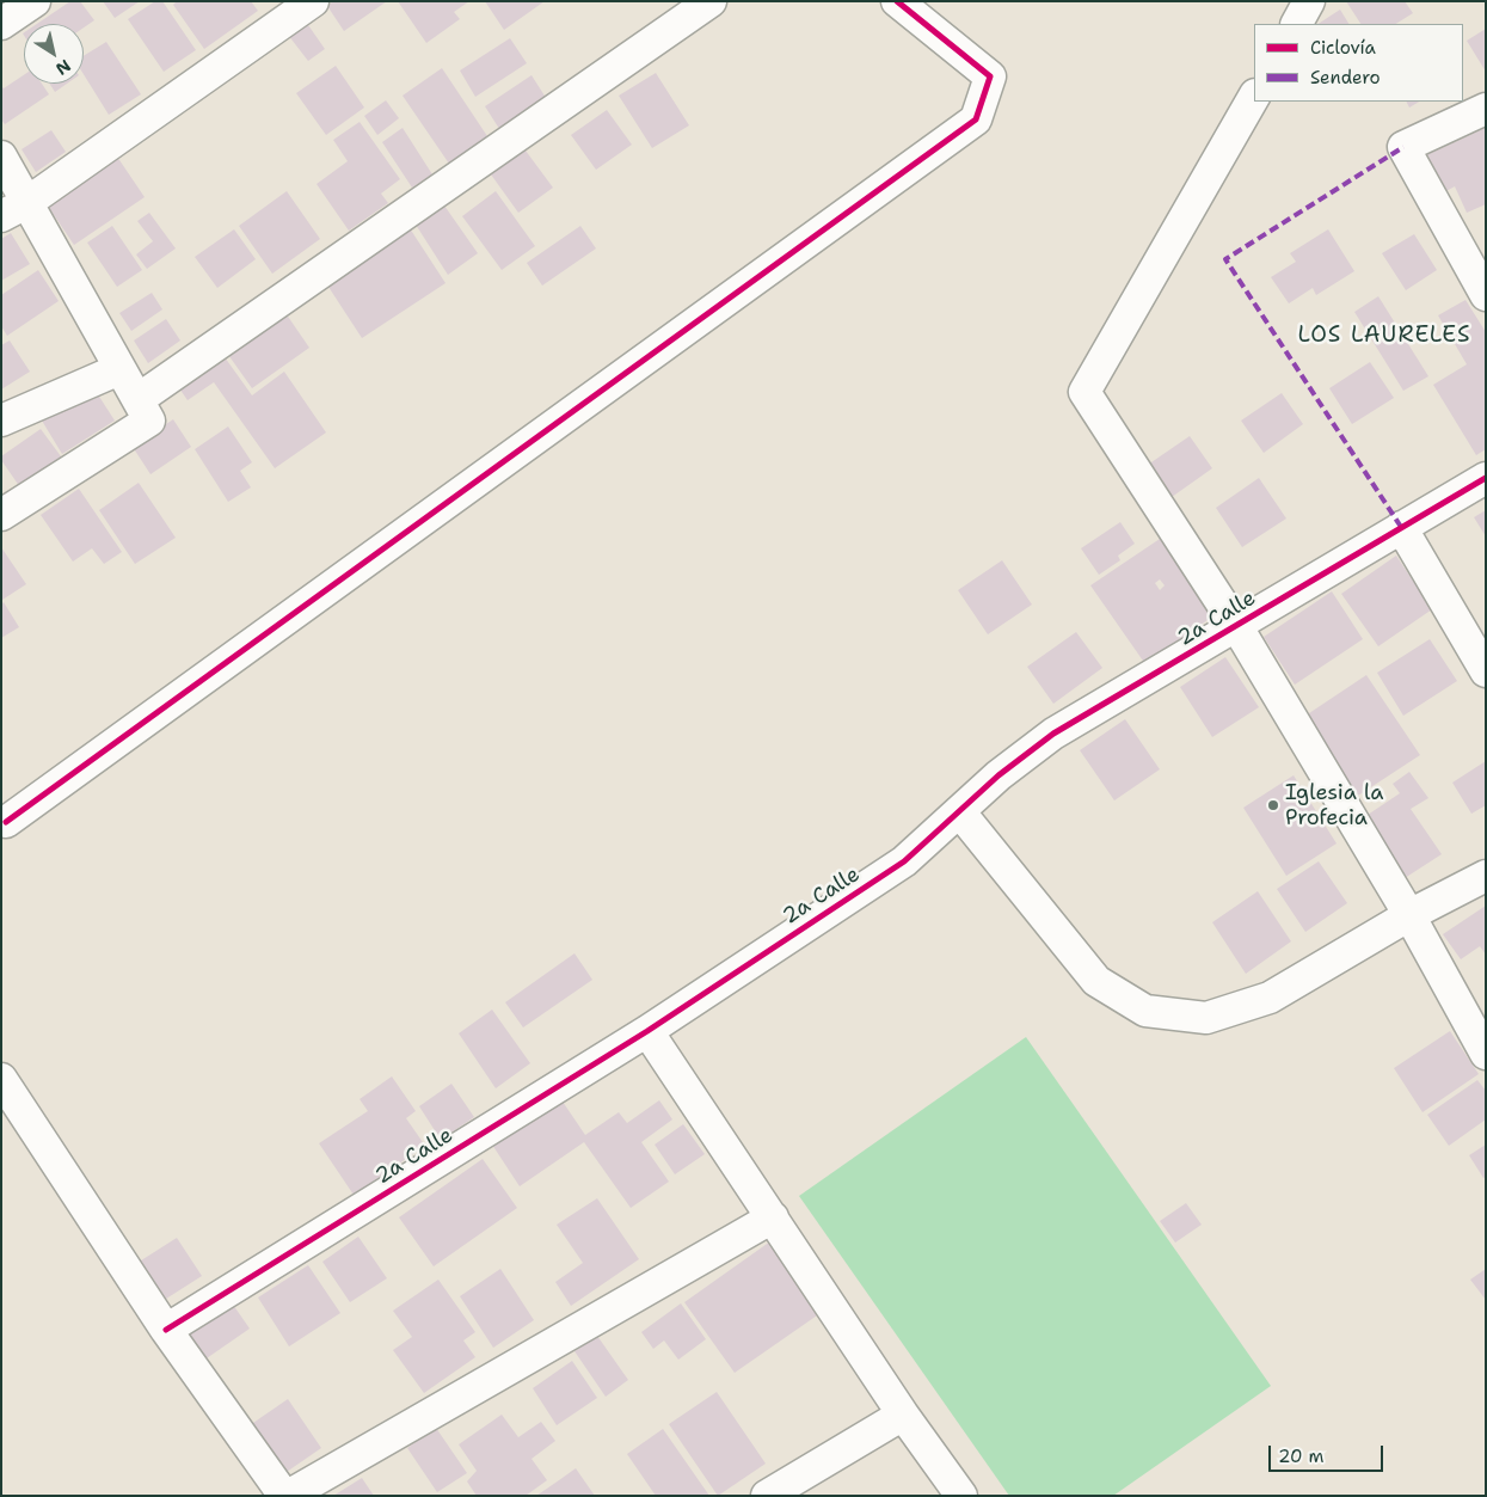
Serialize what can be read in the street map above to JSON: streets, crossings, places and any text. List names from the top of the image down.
{
  "streets": {
    "street": ["2a Calle"]
  },
  "districts": ["LOS LAURELES"],
  "places": ["Iglesia la Profecia"],
  "legend": ["Ciclovía", "Sendero"],
  "scale_bar": "20 m",
  "north": "bottom right"
}
